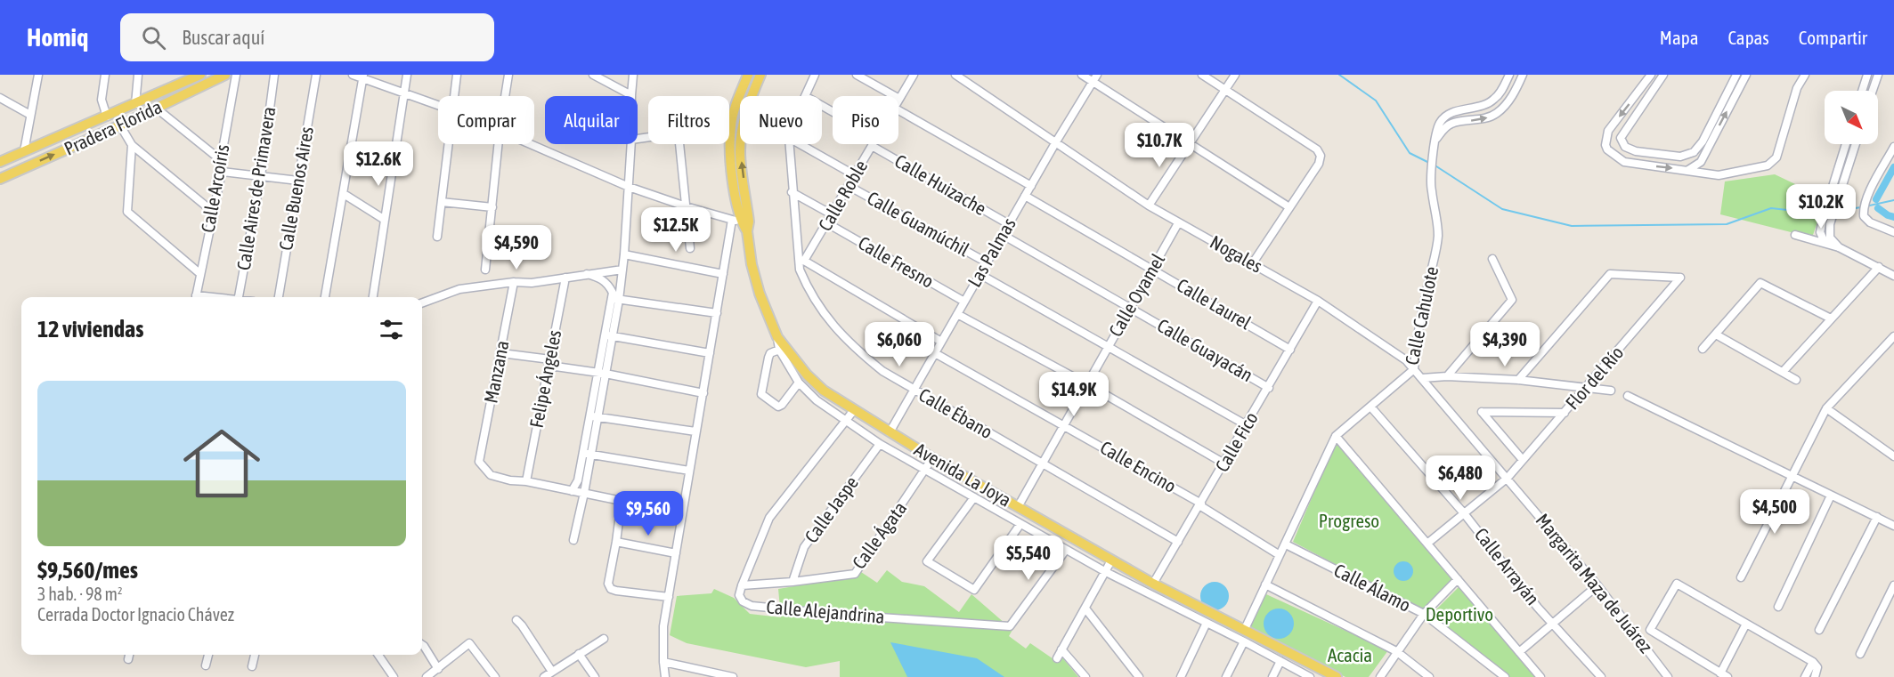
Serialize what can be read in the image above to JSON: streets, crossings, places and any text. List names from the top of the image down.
{
  "streets": {
    "main road": ["Pradera Florida", "Avenida La Joya"],
    "street": [
      "Calle Huizache",
      "Calle Arcoíris",
      "Calle Aires de Primavera",
      "Calle Buenos Aires",
      "Calle Roble",
      "Calle Guamúchil",
      "Las Palmas",
      "Nogales",
      "Calle Fresno",
      "Calle Oyamel",
      "Calle Laurel",
      "Calle Cahulote",
      "Calle Guayacán",
      "Manzana",
      "Flor del Río",
      "Felipe Ángeles",
      "Calle Ébano",
      "Calle Fico",
      "Calle Encino",
      "Calle Jaspe",
      "Calle Ágata",
      "Calle Arrayán",
      "Margarita Maza de Juárez",
      "Calle Álamo",
      "Calle Alejandrina"
    ]
  },
  "crossings": [
    ["Calle Huizache", "Calle Roble"],
    ["Calle Huizache", "Las Palmas"],
    ["Calle Roble", "Calle Guamúchil"],
    ["Calle Roble", "Calle Fresno"],
    ["Calle Roble", "Calle Ébano"],
    ["Calle Guamúchil", "Las Palmas"],
    ["Las Palmas", "Nogales"],
    ["Las Palmas", "Calle Fresno"],
    ["Las Palmas", "Calle Laurel"],
    ["Las Palmas", "Calle Guayacán"],
    ["Las Palmas", "Calle Ébano"],
    ["Las Palmas", "Calle Encino"],
    ["Las Palmas", "Avenida La Joya"],
    ["Nogales", "Calle Oyamel"],
    ["Nogales", "Calle Cahulote"],
    ["Nogales", "Calle Fico"],
    ["Nogales", "Margarita Maza de Juárez"],
    ["Calle Oyamel", "Calle Laurel"],
    ["Calle Oyamel", "Calle Guayacán"],
    ["Calle Oyamel", "Calle Ébano"],
    ["Calle Oyamel", "Calle Encino"],
    ["Calle Oyamel", "Avenida La Joya"],
    ["Calle Laurel", "Calle Fico"],
    ["Calle Cahulote", "Calle Encino"],
    ["Calle Cahulote", "Avenida La Joya"],
    ["Calle Cahulote", "Calle Arrayán"],
    ["Calle Cahulote", "Margarita Maza de Juárez"],
    ["Calle Cahulote", "Calle Álamo"],
    ["Calle Guayacán", "Calle Fico"],
    ["Manzana", "Felipe Ángeles"],
    ["Flor del Río", "Calle Arrayán"],
    ["Flor del Río", "Margarita Maza de Juárez"],
    ["Calle Ébano", "Calle Fico"],
    ["Calle Fico", "Calle Encino"],
    ["Calle Fico", "Avenida La Joya"],
    ["Avenida La Joya", "Calle Jaspe"],
    ["Avenida La Joya", "Calle Ágata"],
    ["Avenida La Joya", "Calle Alejandrina"],
    ["Calle Jaspe", "Calle Ágata"],
    ["Calle Ágata", "Calle Alejandrina"]
  ],
  "parks": ["Progreso", "Deportivo", "Acacia"],
  "north": "bottom right",
  "page": {
    "header": "Homiq",
    "search": "Buscar aquí",
    "nav": ["Mapa", "Capas", "Compartir"],
    "chip": [
      "Comprar",
      "Alquilar",
      "Filtros",
      "Nuevo",
      "Piso"
    ],
    "price": [
      "$10.7K",
      "$12.6K",
      "$10.2K",
      "$12.5K",
      "$4,590",
      "$6,060",
      "$4,390",
      "$14.9K",
      "$6,480",
      "$4,500",
      "$9,560",
      "$5,540"
    ],
    "heading": "12 viviendas",
    "list": [
      {
        "name": "$9,560/mes",
        "note": "3 hab. · 98 m² · Cerrada Doctor Ignacio Chávez"
      }
    ]
  }
}
